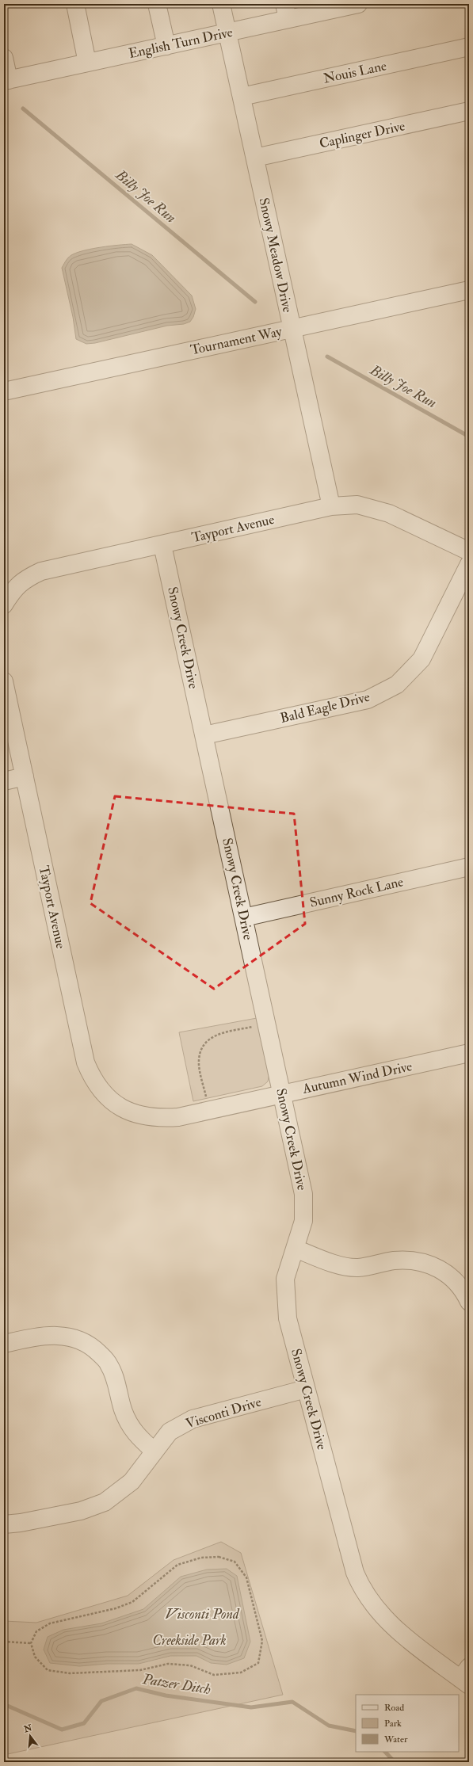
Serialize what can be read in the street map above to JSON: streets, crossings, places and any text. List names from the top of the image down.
{
  "streets": {
    "street": [
      "English Turn Drive",
      "Nouis Lane",
      "Caplinger Drive",
      "Snowy Meadow Drive",
      "Tournament Way",
      "Tayport Avenue",
      "Snowy Creek Drive",
      "Bald Eagle Drive",
      "Sunny Rock Lane",
      "Autumn Wind Drive",
      "Visconti Drive"
    ]
  },
  "crossings": [
    ["English Turn Drive", "Snowy Meadow Drive"],
    ["Nouis Lane", "Snowy Meadow Drive"],
    ["Caplinger Drive", "Snowy Meadow Drive"],
    ["Snowy Meadow Drive", "Tournament Way"],
    ["Snowy Meadow Drive", "Tayport Avenue"],
    ["Tayport Avenue", "Snowy Creek Drive"],
    ["Tayport Avenue", "Autumn Wind Drive"],
    ["Snowy Creek Drive", "Bald Eagle Drive"],
    ["Snowy Creek Drive", "Sunny Rock Lane"],
    ["Snowy Creek Drive", "Autumn Wind Drive"],
    ["Snowy Creek Drive", "Visconti Drive"]
  ],
  "water": ["Billy Joe Run", "Visconti Pond", "Patzer Ditch"],
  "parks": ["Creekside Park"],
  "legend": ["Road", "Park", "Water"],
  "north": "top"
}
